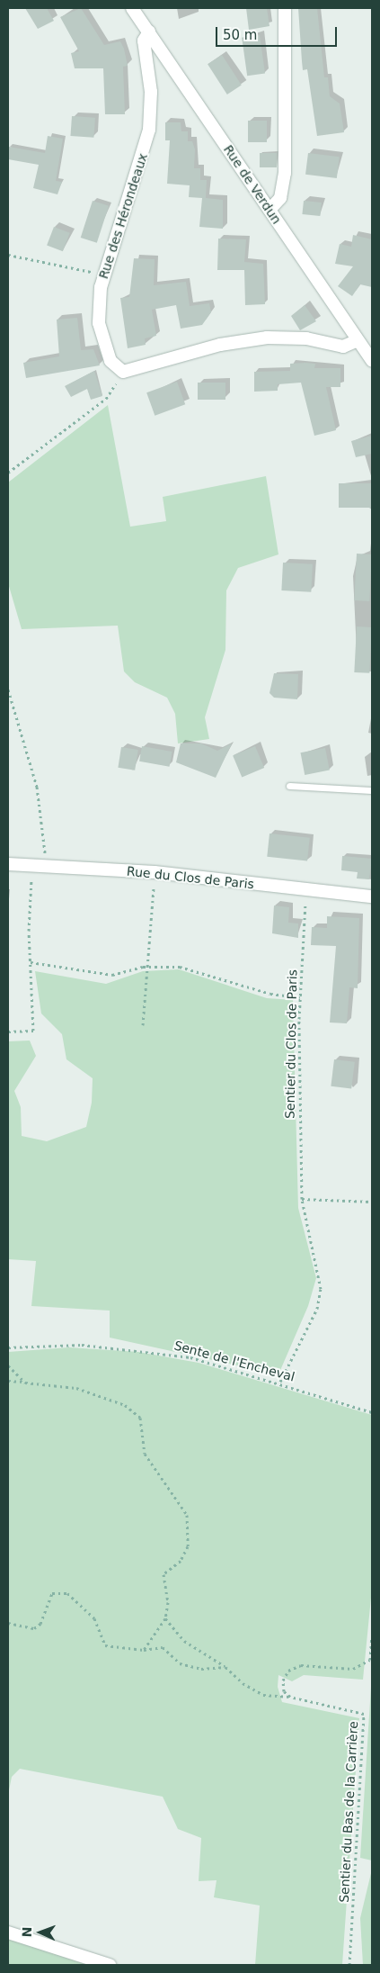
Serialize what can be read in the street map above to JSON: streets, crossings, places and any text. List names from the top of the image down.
{
  "streets": {
    "street": ["Rue de Verdun", "Rue des Hérondeaux", "Rue du Clos de Paris"],
    "path": ["Sentier du Clos de Paris", "Sente de l'Encheval", "Sentier du Bas de la Carrière"]
  },
  "crossings": [
    ["Rue de Verdun", "Rue des Hérondeaux"],
    ["Rue du Clos de Paris", "Sentier du Clos de Paris"],
    ["Sentier du Clos de Paris", "Sente de l'Encheval"]
  ],
  "scale_bar": "50 m",
  "north": "left"
}
